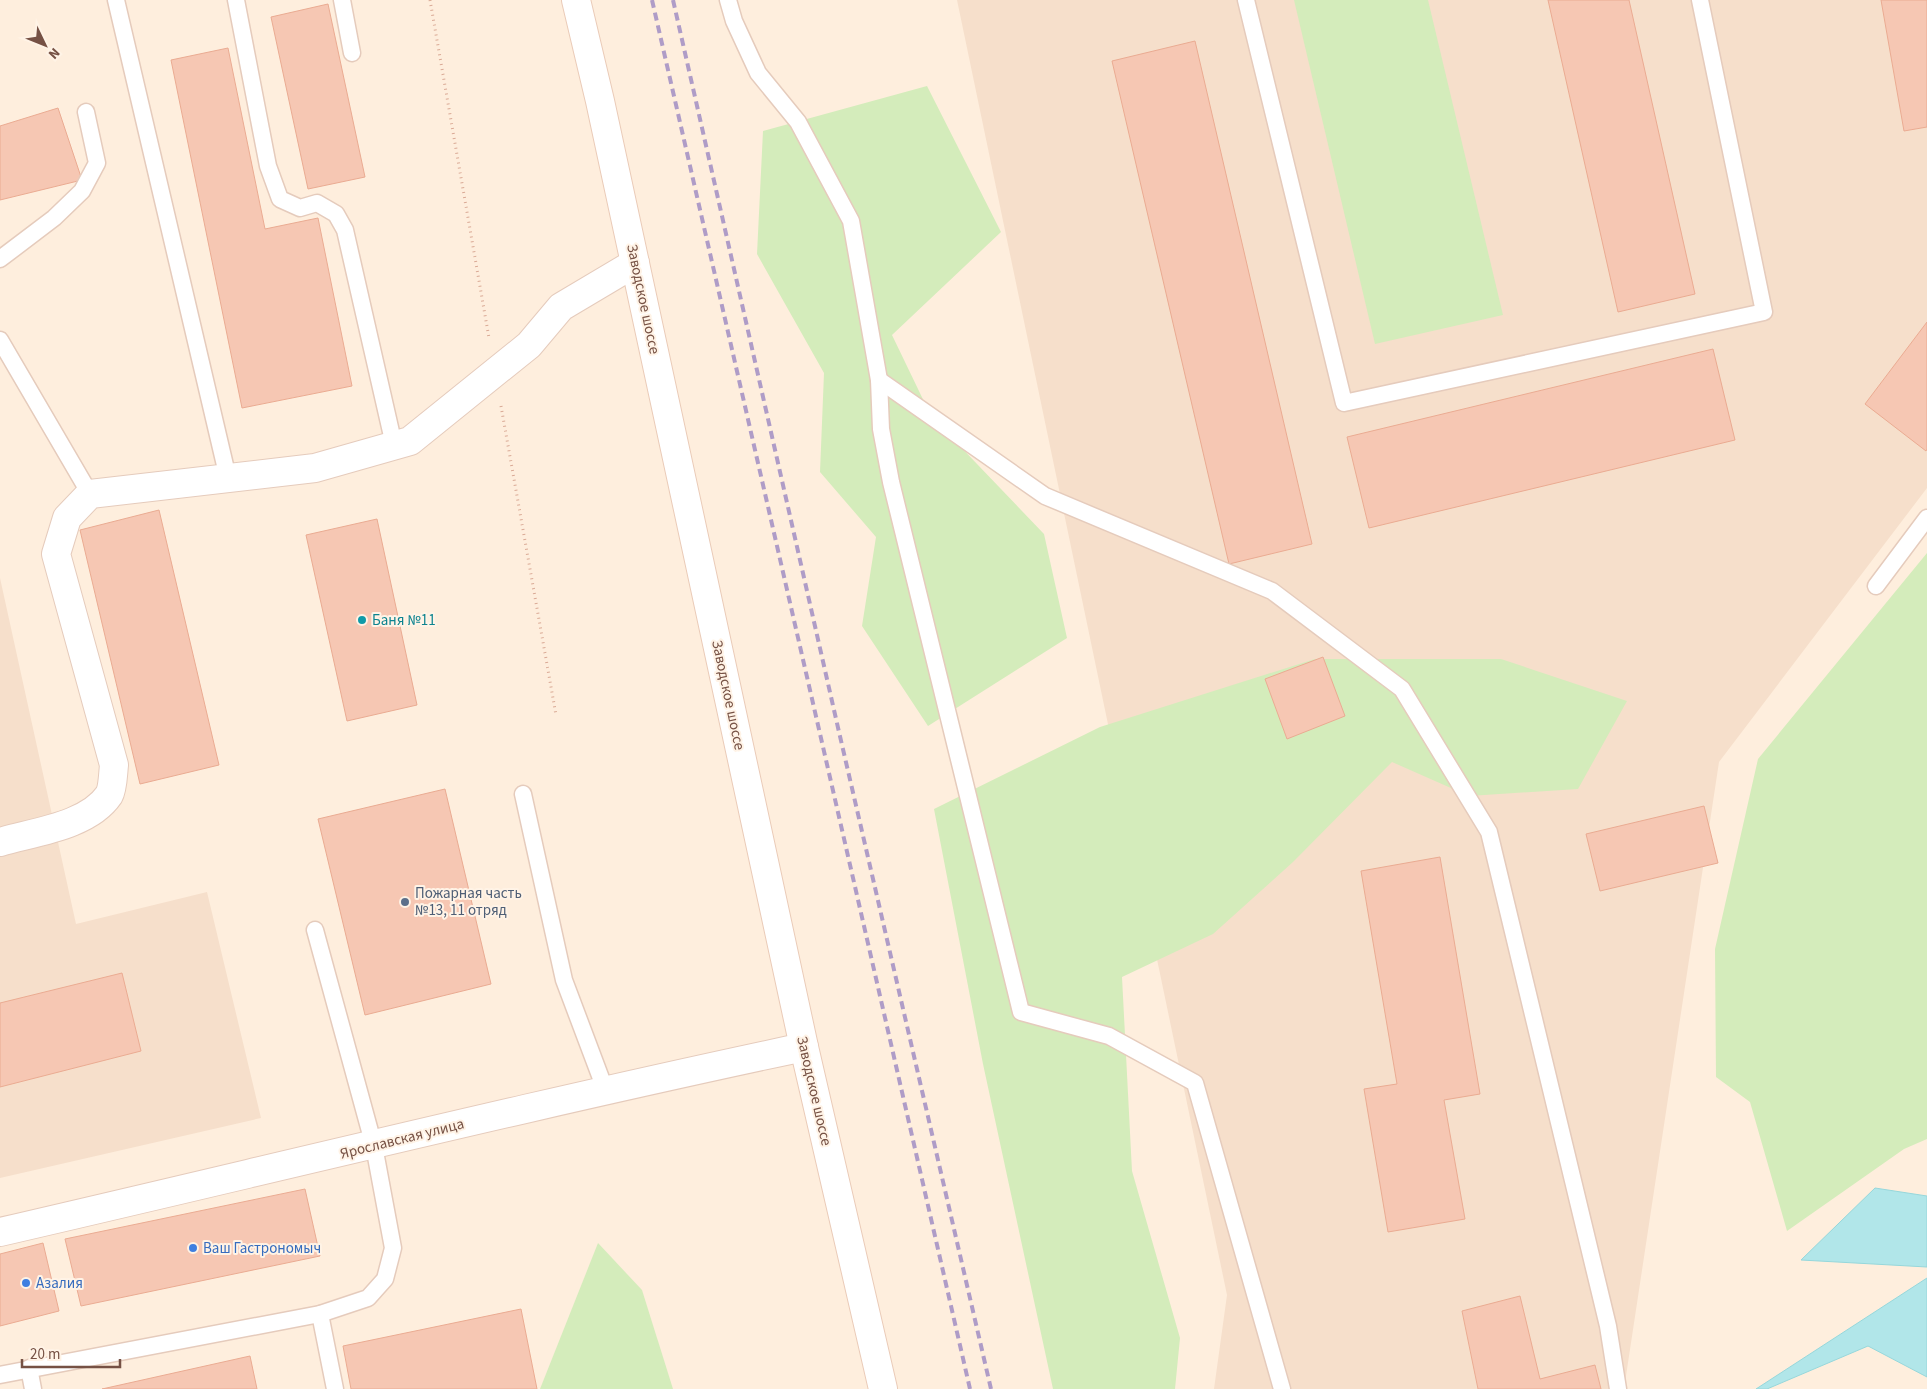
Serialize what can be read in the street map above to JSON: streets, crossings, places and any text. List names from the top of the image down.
{
  "streets": {
    "street": ["Заводское шоссе", "Ярославская улица"]
  },
  "crossings": [
    ["Заводское шоссе", "Ярославская улица"]
  ],
  "places": [
    "Баня №11",
    "Пожарная часть №13, 11 отряд",
    "Ваш Гастрономыч",
    "Азалия"
  ],
  "scale_bar": "20 m",
  "north": "bottom right"
}
